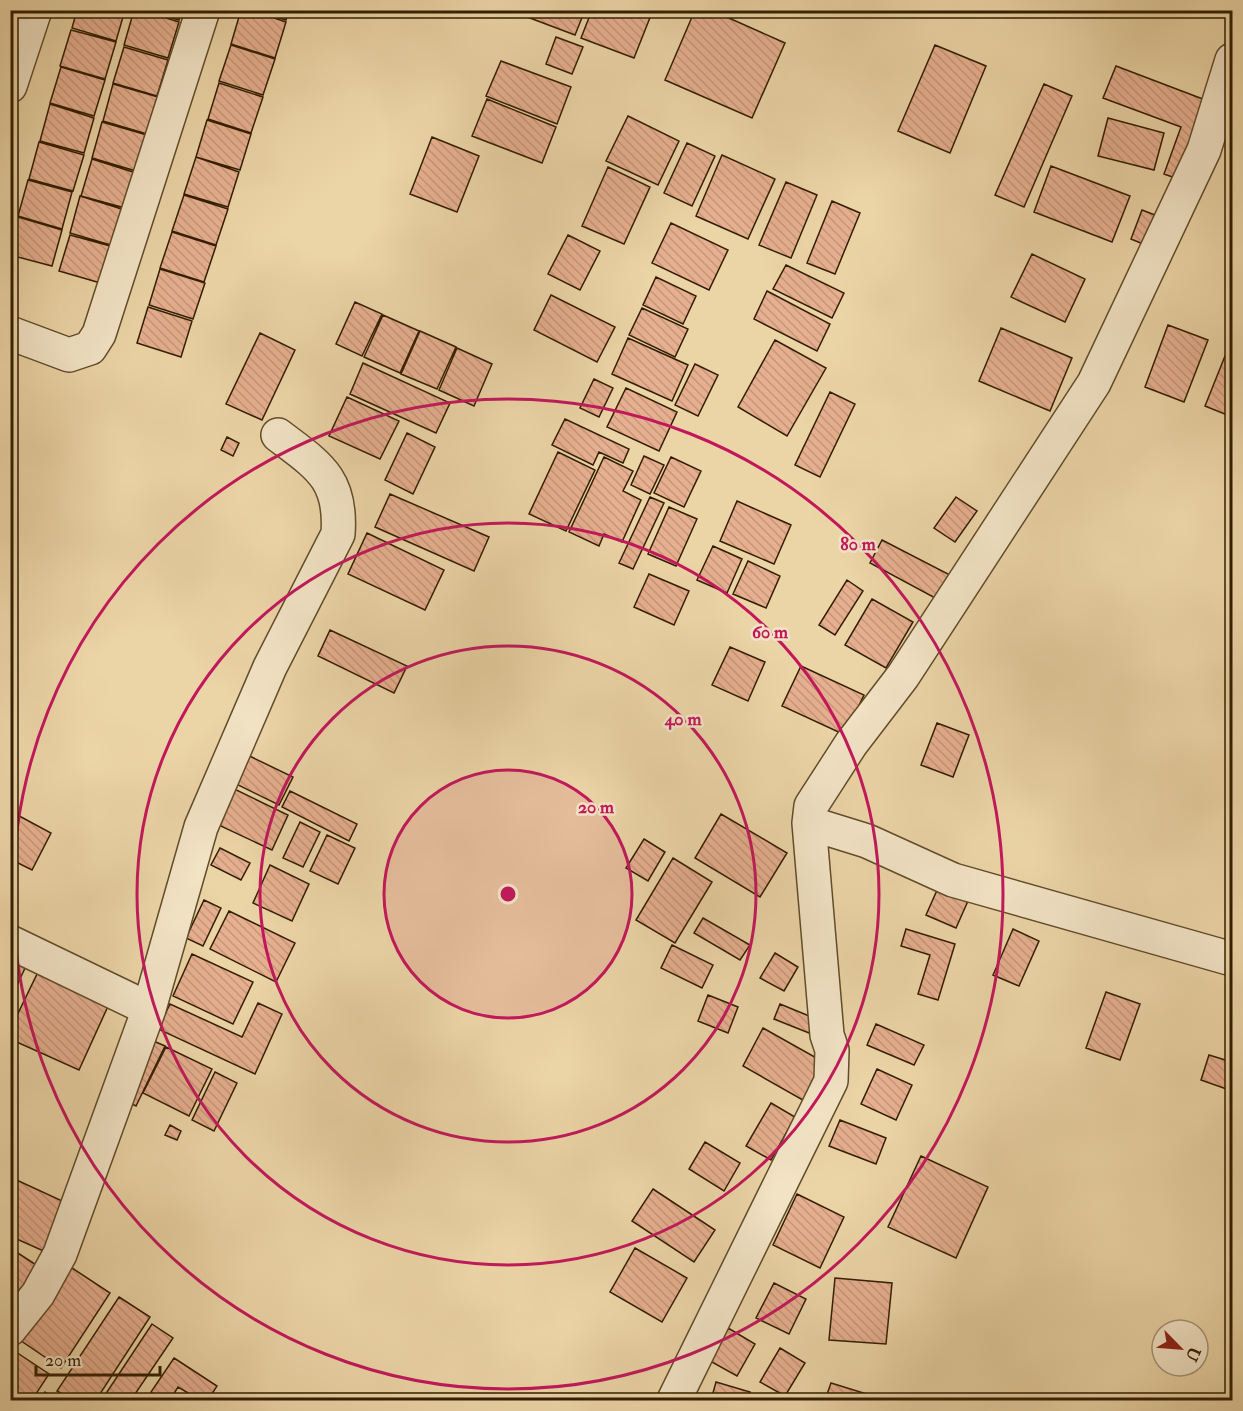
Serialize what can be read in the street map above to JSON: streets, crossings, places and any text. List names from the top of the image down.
{
  "scale_bar": "20 m",
  "north": "bottom right",
  "rings": [
    "80 m",
    "60 m",
    "40 m",
    "20 m"
  ]
}
